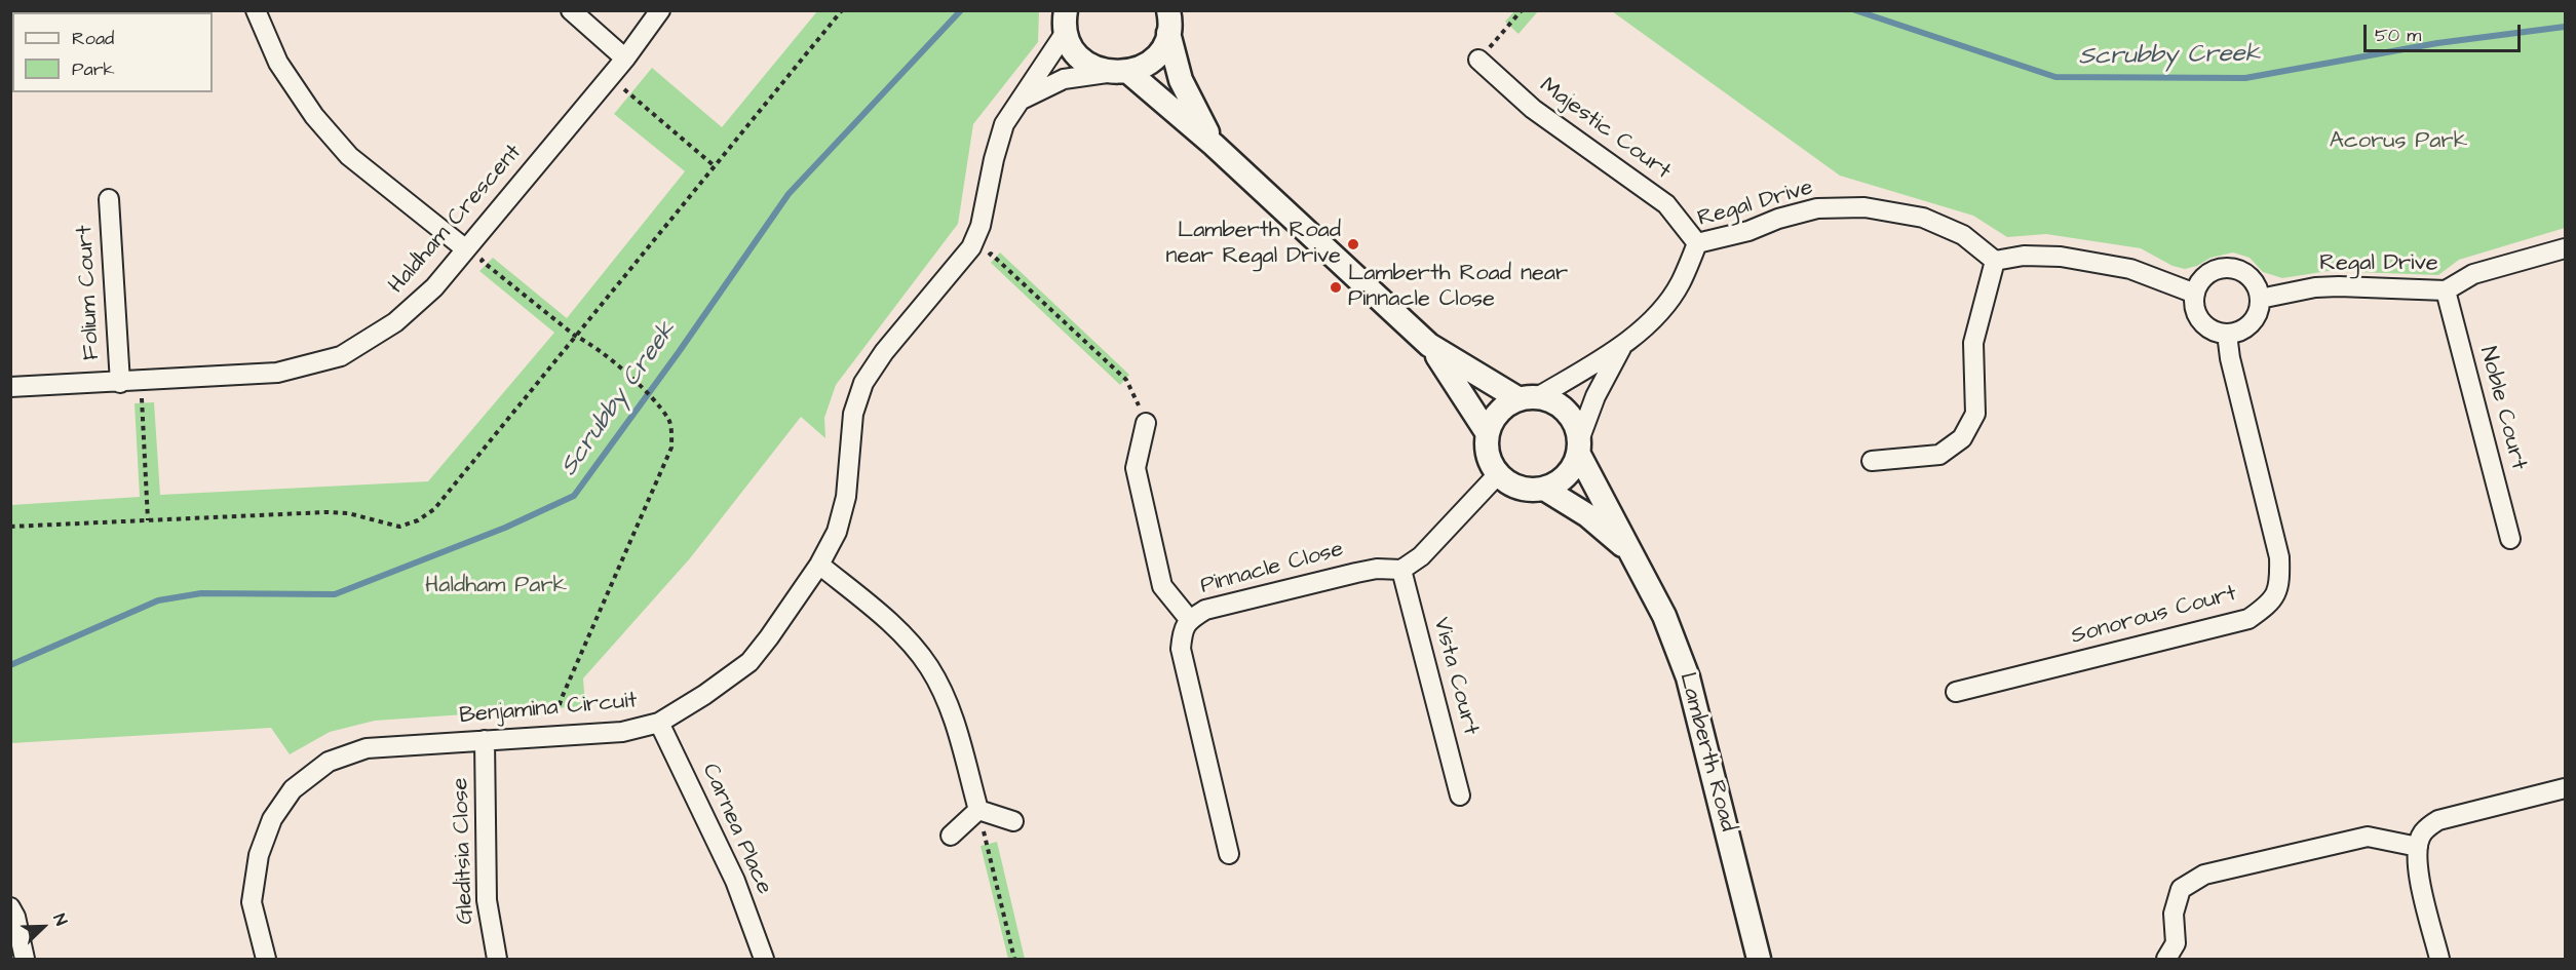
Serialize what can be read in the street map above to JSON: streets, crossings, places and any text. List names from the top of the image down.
{
  "streets": {
    "street": [
      "Majestic Court",
      "Regal Drive",
      "Haldham Crescent",
      "Folium Court",
      "Noble Court",
      "Pinnacle Close",
      "Sonorous Court",
      "Vista Court",
      "Benjamina Circuit",
      "Lamberth Road",
      "Carnea Place",
      "Gleditsia Close"
    ]
  },
  "crossings": [
    ["Majestic Court", "Regal Drive"],
    ["Regal Drive", "Noble Court"],
    ["Regal Drive", "Sonorous Court"],
    ["Regal Drive", "Lamberth Road"],
    ["Haldham Crescent", "Folium Court"],
    ["Pinnacle Close", "Vista Court"],
    ["Benjamina Circuit", "Lamberth Road"],
    ["Benjamina Circuit", "Carnea Place"],
    ["Benjamina Circuit", "Gleditsia Close"]
  ],
  "water": ["Scrubby Creek"],
  "parks": ["Acorus Park", "Haldham Park"],
  "places": ["Lamberth Road near Regal Drive", "Lamberth Road near Pinnacle Close"],
  "legend": ["Road", "Park"],
  "scale_bar": "50 m",
  "north": "top right"
}
